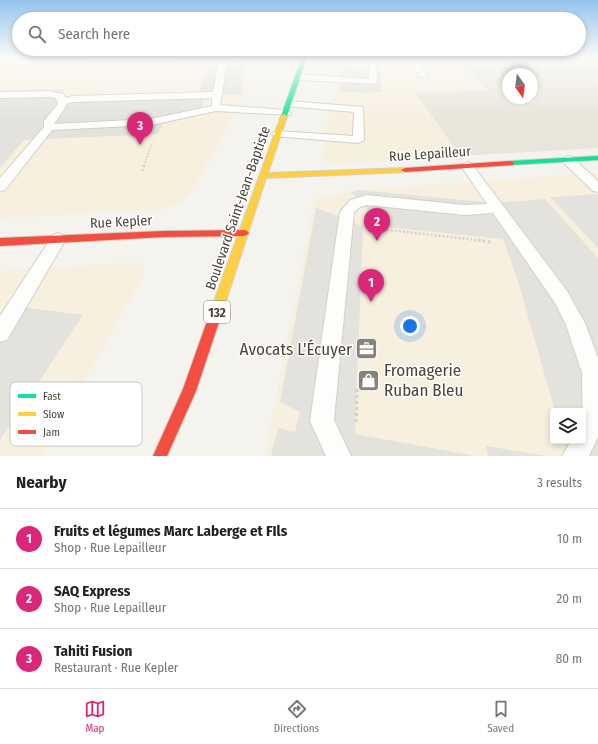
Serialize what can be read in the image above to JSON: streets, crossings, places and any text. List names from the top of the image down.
{
  "streets": {
    "main road": [
      "Rue Lepailleur",
      "Boulevard Saint-Jean-Baptiste",
      "Rue Kepler",
      "132"
    ]
  },
  "crossings": [
    ["Rue Lepailleur", "Boulevard Saint-Jean-Baptiste"],
    ["Boulevard Saint-Jean-Baptiste", "Rue Kepler"]
  ],
  "places": {
    "office": ["Avocats L'Écuyer"],
    "shop": ["Fromagerie Ruban Bleu"]
  },
  "legend": ["Fast", "Slow", "Jam"],
  "north": "bottom",
  "page": {
    "search": "Search here",
    "pins": ["3", "2", "1"],
    "heading": ["Nearby", "3 results"],
    "list": [
      {
        "mark": "1",
        "name": "Fruits et légumes Marc Laberge et FIls",
        "note": "Shop · Rue Lepailleur",
        "value": "10 m"
      },
      {
        "mark": "2",
        "name": "SAQ Express",
        "note": "Shop · Rue Lepailleur",
        "value": "20 m"
      },
      {
        "mark": "3",
        "name": "Tahiti Fusion",
        "note": "Restaurant · Rue Kepler",
        "value": "80 m"
      }
    ],
    "nav": ["Map", "Directions", "Saved"]
  }
}
